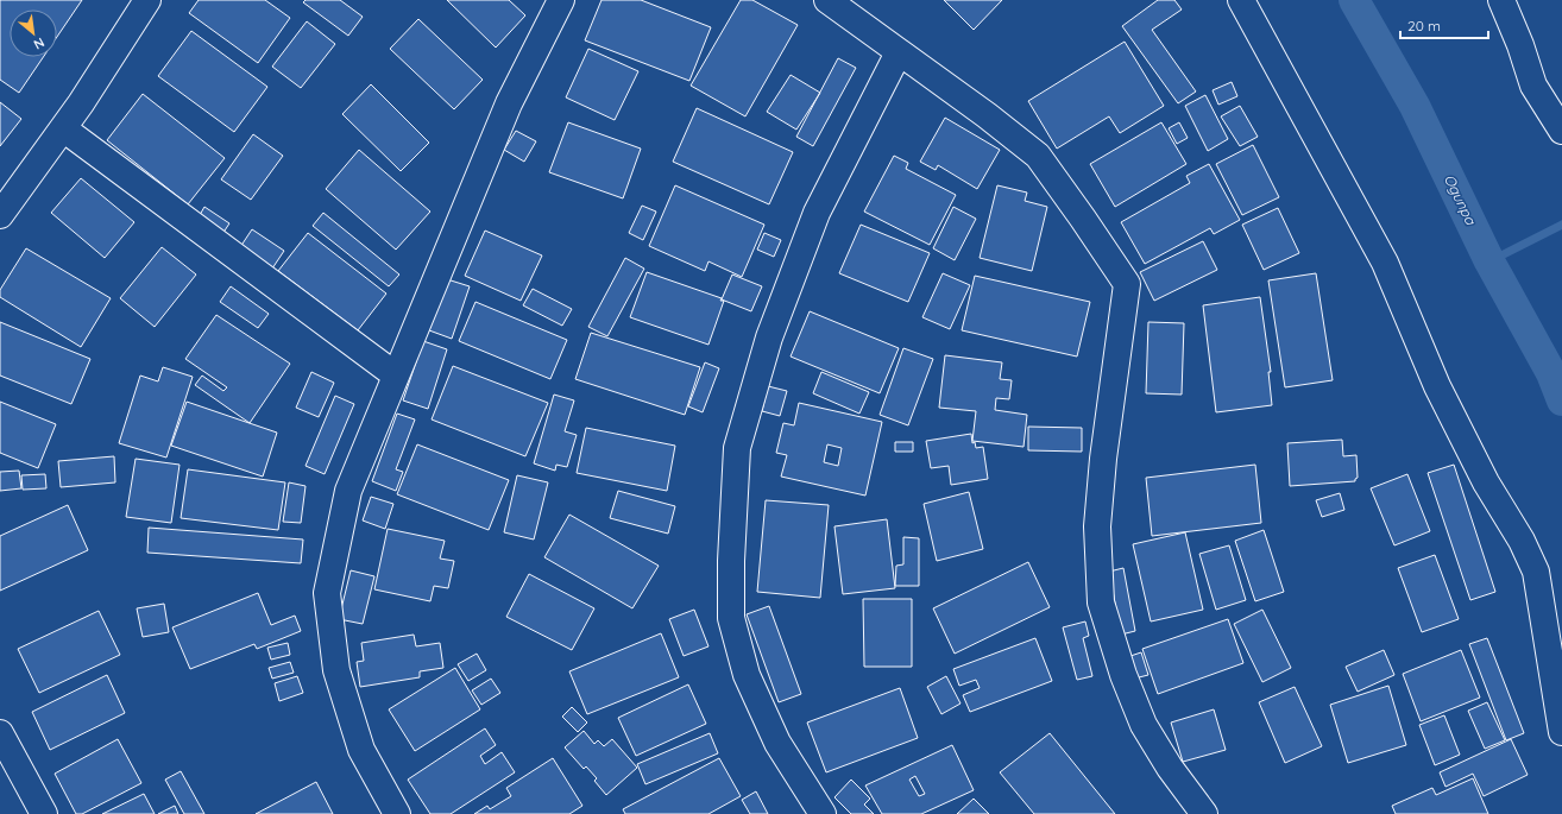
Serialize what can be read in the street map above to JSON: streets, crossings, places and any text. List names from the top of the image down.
{
  "water": ["Ogunpa"],
  "scale_bar": "20 m",
  "north": "bottom right"
}
